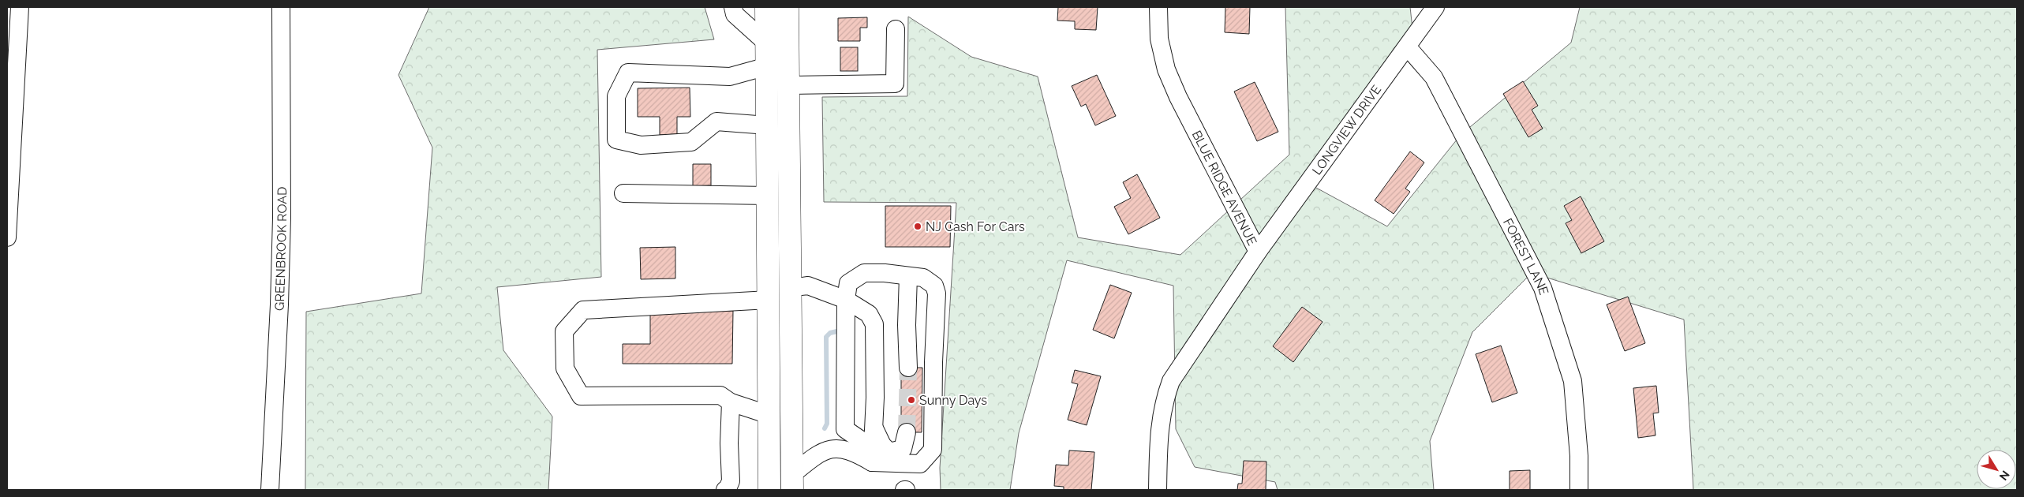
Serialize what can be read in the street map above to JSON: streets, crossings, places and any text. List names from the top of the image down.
{
  "streets": {
    "street": [
      "LONGVIEW DRIVE",
      "BLUE RIDGE AVENUE",
      "GREENBROOK ROAD",
      "FOREST LANE"
    ]
  },
  "crossings": [
    ["LONGVIEW DRIVE", "BLUE RIDGE AVENUE"],
    ["LONGVIEW DRIVE", "FOREST LANE"]
  ],
  "places": ["NJ Cash For Cars", "Sunny Days"],
  "north": "bottom right"
}
